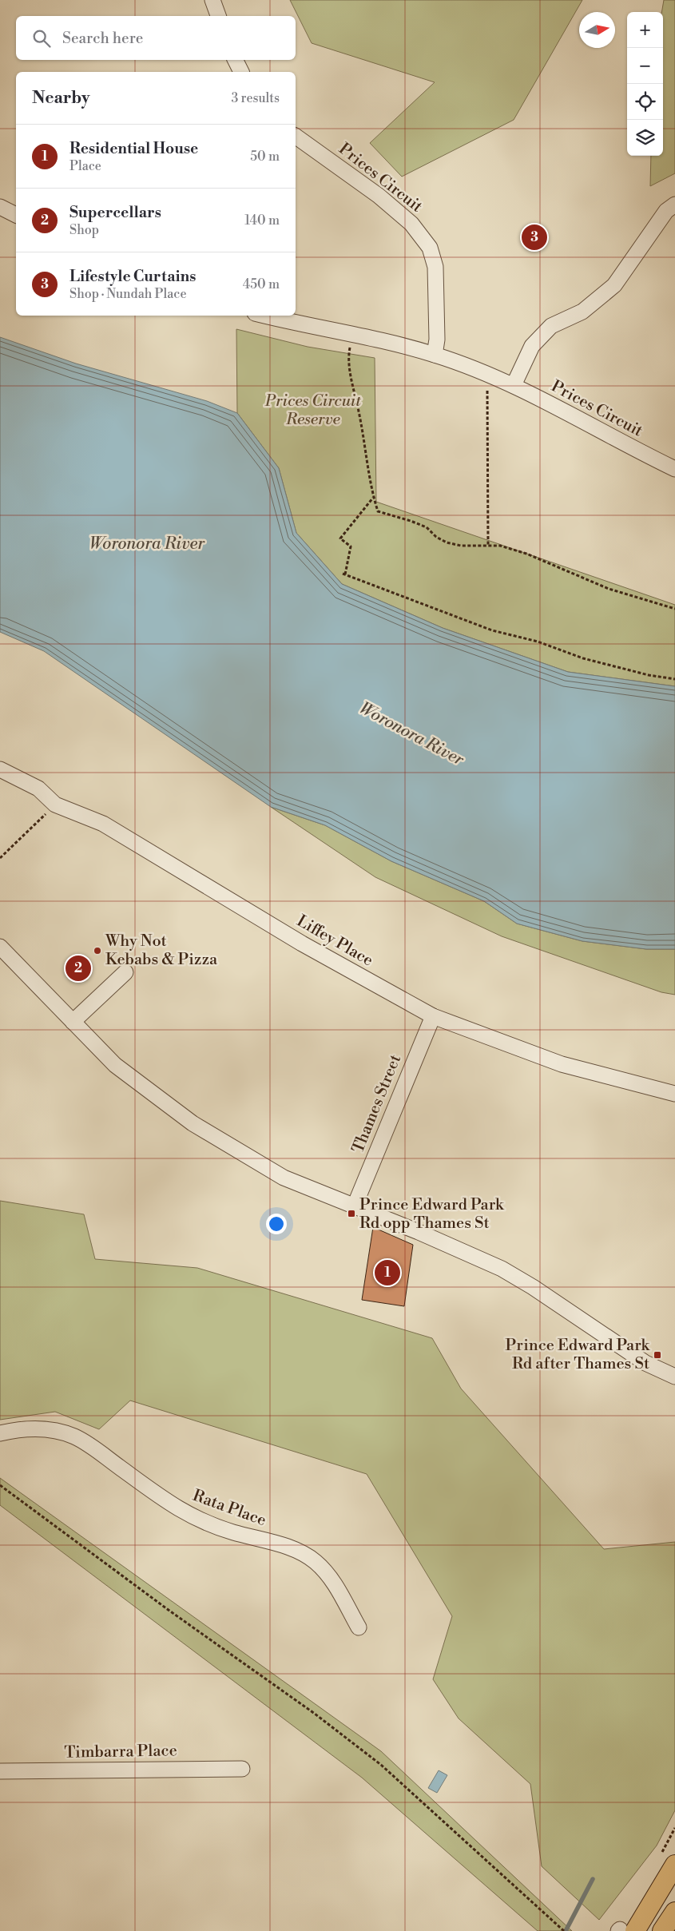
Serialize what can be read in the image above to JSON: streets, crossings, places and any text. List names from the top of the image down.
{
  "streets": {
    "street": [
      "Prices Circuit",
      "Liffey Place",
      "Thames Street",
      "Rata Place",
      "Timbarra Place"
    ]
  },
  "crossings": [
    ["Liffey Place", "Thames Street"]
  ],
  "water": ["Woronora River"],
  "parks": ["Prices Circuit Reserve"],
  "places": {
    "other": ["Why Not Kebabs & Pizza"],
    "transit": ["Prince Edward Park Rd opp Thames St", "Prince Edward Park Rd after Thames St"]
  },
  "north": "right",
  "page": {
    "map_buttons": ["+", "−"],
    "search": "Search here",
    "heading": ["Nearby", "3 results"],
    "list": [
      {
        "mark": "1",
        "name": "Residential House",
        "note": "Place",
        "value": "50 m"
      },
      {
        "mark": "2",
        "name": "Supercellars",
        "note": "Shop",
        "value": "140 m"
      },
      {
        "mark": "3",
        "name": "Lifestyle Curtains",
        "note": "Shop · Nundah Place",
        "value": "450 m"
      }
    ],
    "pins": ["3", "2", "1"]
  }
}
